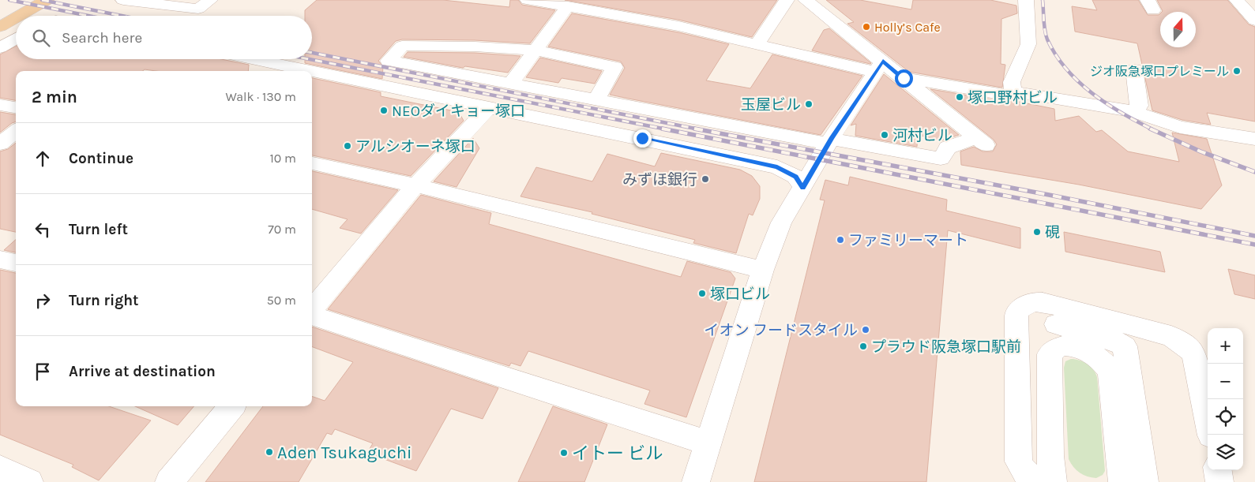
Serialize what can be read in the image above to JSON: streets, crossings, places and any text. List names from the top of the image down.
{
  "places": [
    "Holly’s Cafe",
    "ジオ阪急塚口プレミール",
    "塚口野村ビル",
    "玉屋ビル",
    "NEOダイキョー塚口",
    "河村ビル",
    "アルシオーネ塚口",
    "みずほ銀行",
    "硯",
    "ファミリーマート",
    "塚口ビル",
    "イオン フードスタイル",
    "プラウド阪急塚口駅前",
    "Aden Tsukaguchi",
    "イトー ビル"
  ],
  "north": "top",
  "page": {
    "search": "Search here",
    "heading": ["2 min", "Walk · 130 m"],
    "list": [
      ["Continue", "10 m"],
      ["Turn left", "70 m"],
      ["Turn right", "50 m"],
      "Arrive at destination"
    ],
    "map_buttons": ["+", "−"]
  }
}
